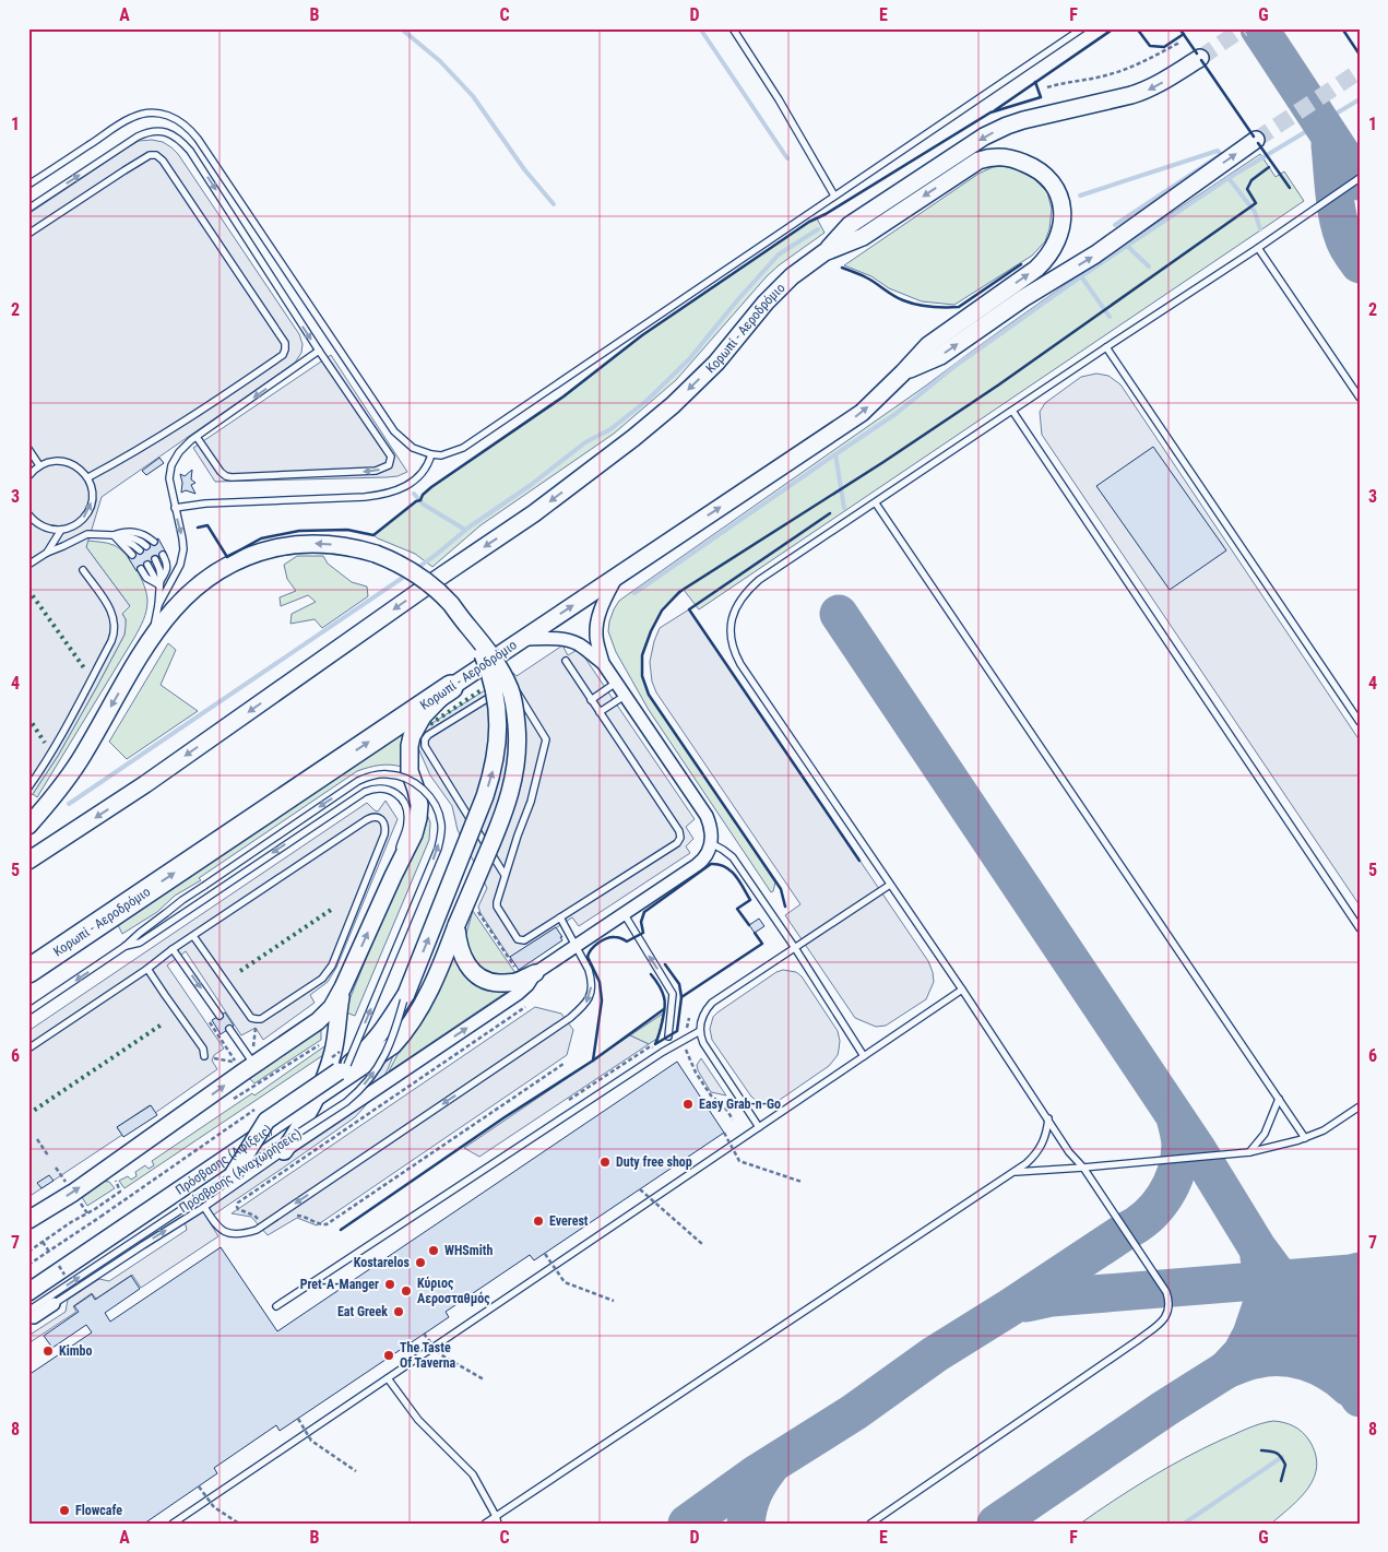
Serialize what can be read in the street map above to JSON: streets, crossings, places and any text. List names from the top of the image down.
{
  "streets": {
    "highway": ["Κορωπί - Αεροδρόμιο"],
    "street": ["Πρόσβασης (Αφίξεις)", "Πρόσβασης (Αναχωρήσεις)"]
  },
  "crossings": [
    ["Πρόσβασης (Αφίξεις)", "Πρόσβασης (Αναχωρήσεις)"]
  ],
  "places": [
    "Easy Grab-n-Go",
    "Duty free shop",
    "Everest",
    "WHSmith",
    "Kostarelos",
    "Pret-A-Manger",
    "Κύριος Αεροσταθμός",
    "Eat Greek",
    "Kimbo",
    "The Taste Of Taverna",
    "Flowcafe"
  ],
  "grid": {
    "columns": [
      "A",
      "B",
      "C",
      "D",
      "E",
      "F",
      "G"
    ],
    "rows": [
      "1",
      "2",
      "3",
      "4",
      "5",
      "6",
      "7",
      "8"
    ]
  }
}
